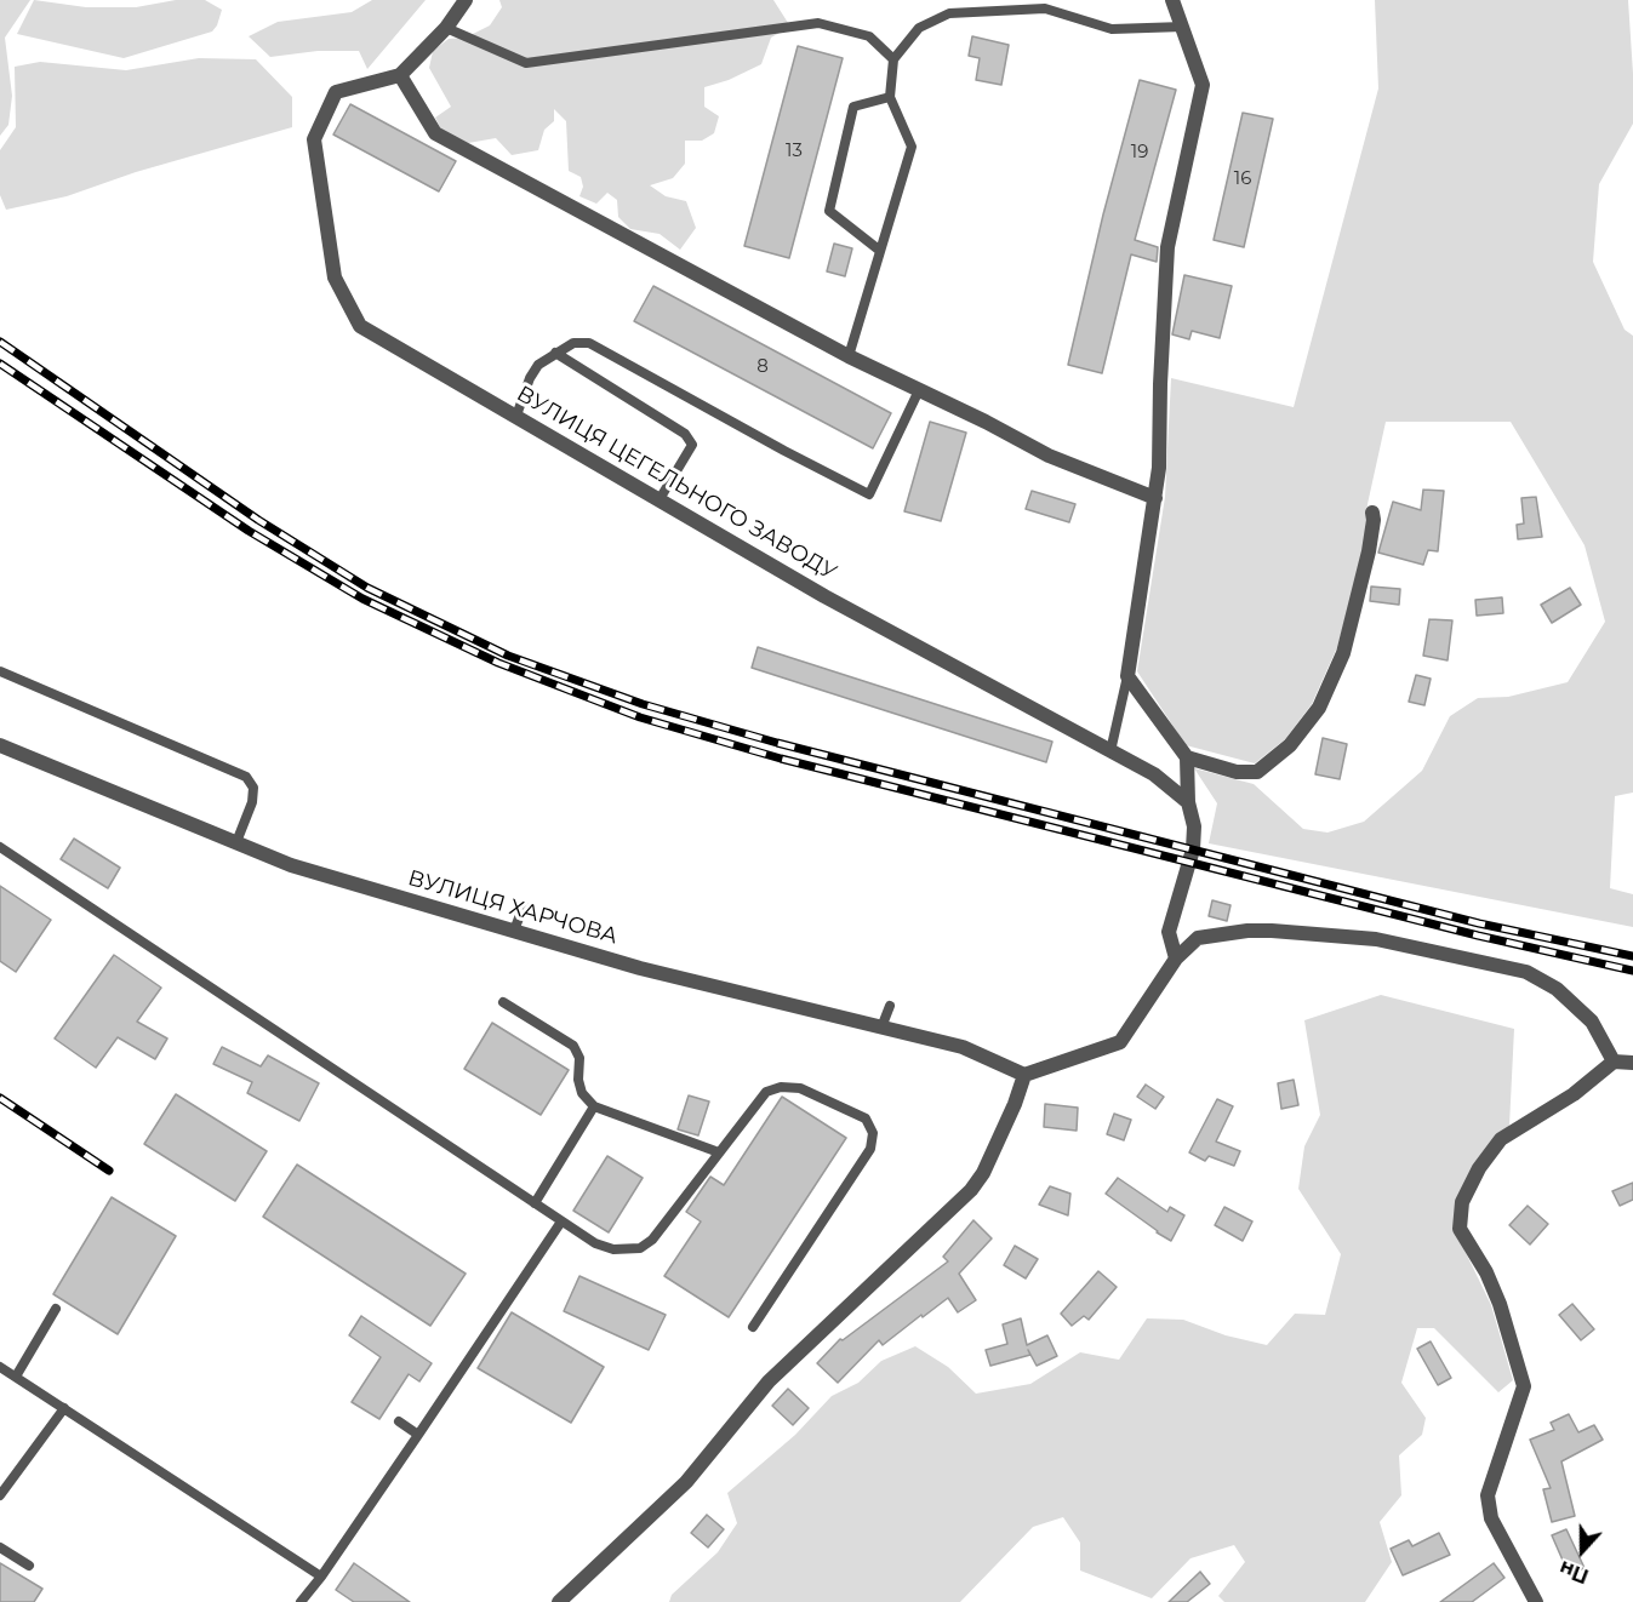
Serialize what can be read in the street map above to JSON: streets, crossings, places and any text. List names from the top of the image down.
{
  "streets": {
    "street": ["ВУЛИЦЯ ЦЕГЕЛЬНОГО ЗАВОДУ", "ВУЛИЦЯ ХАРЧОВА"]
  },
  "house_numbers": [
    "13",
    "19",
    "16",
    "8"
  ],
  "north": "bottom"
}
